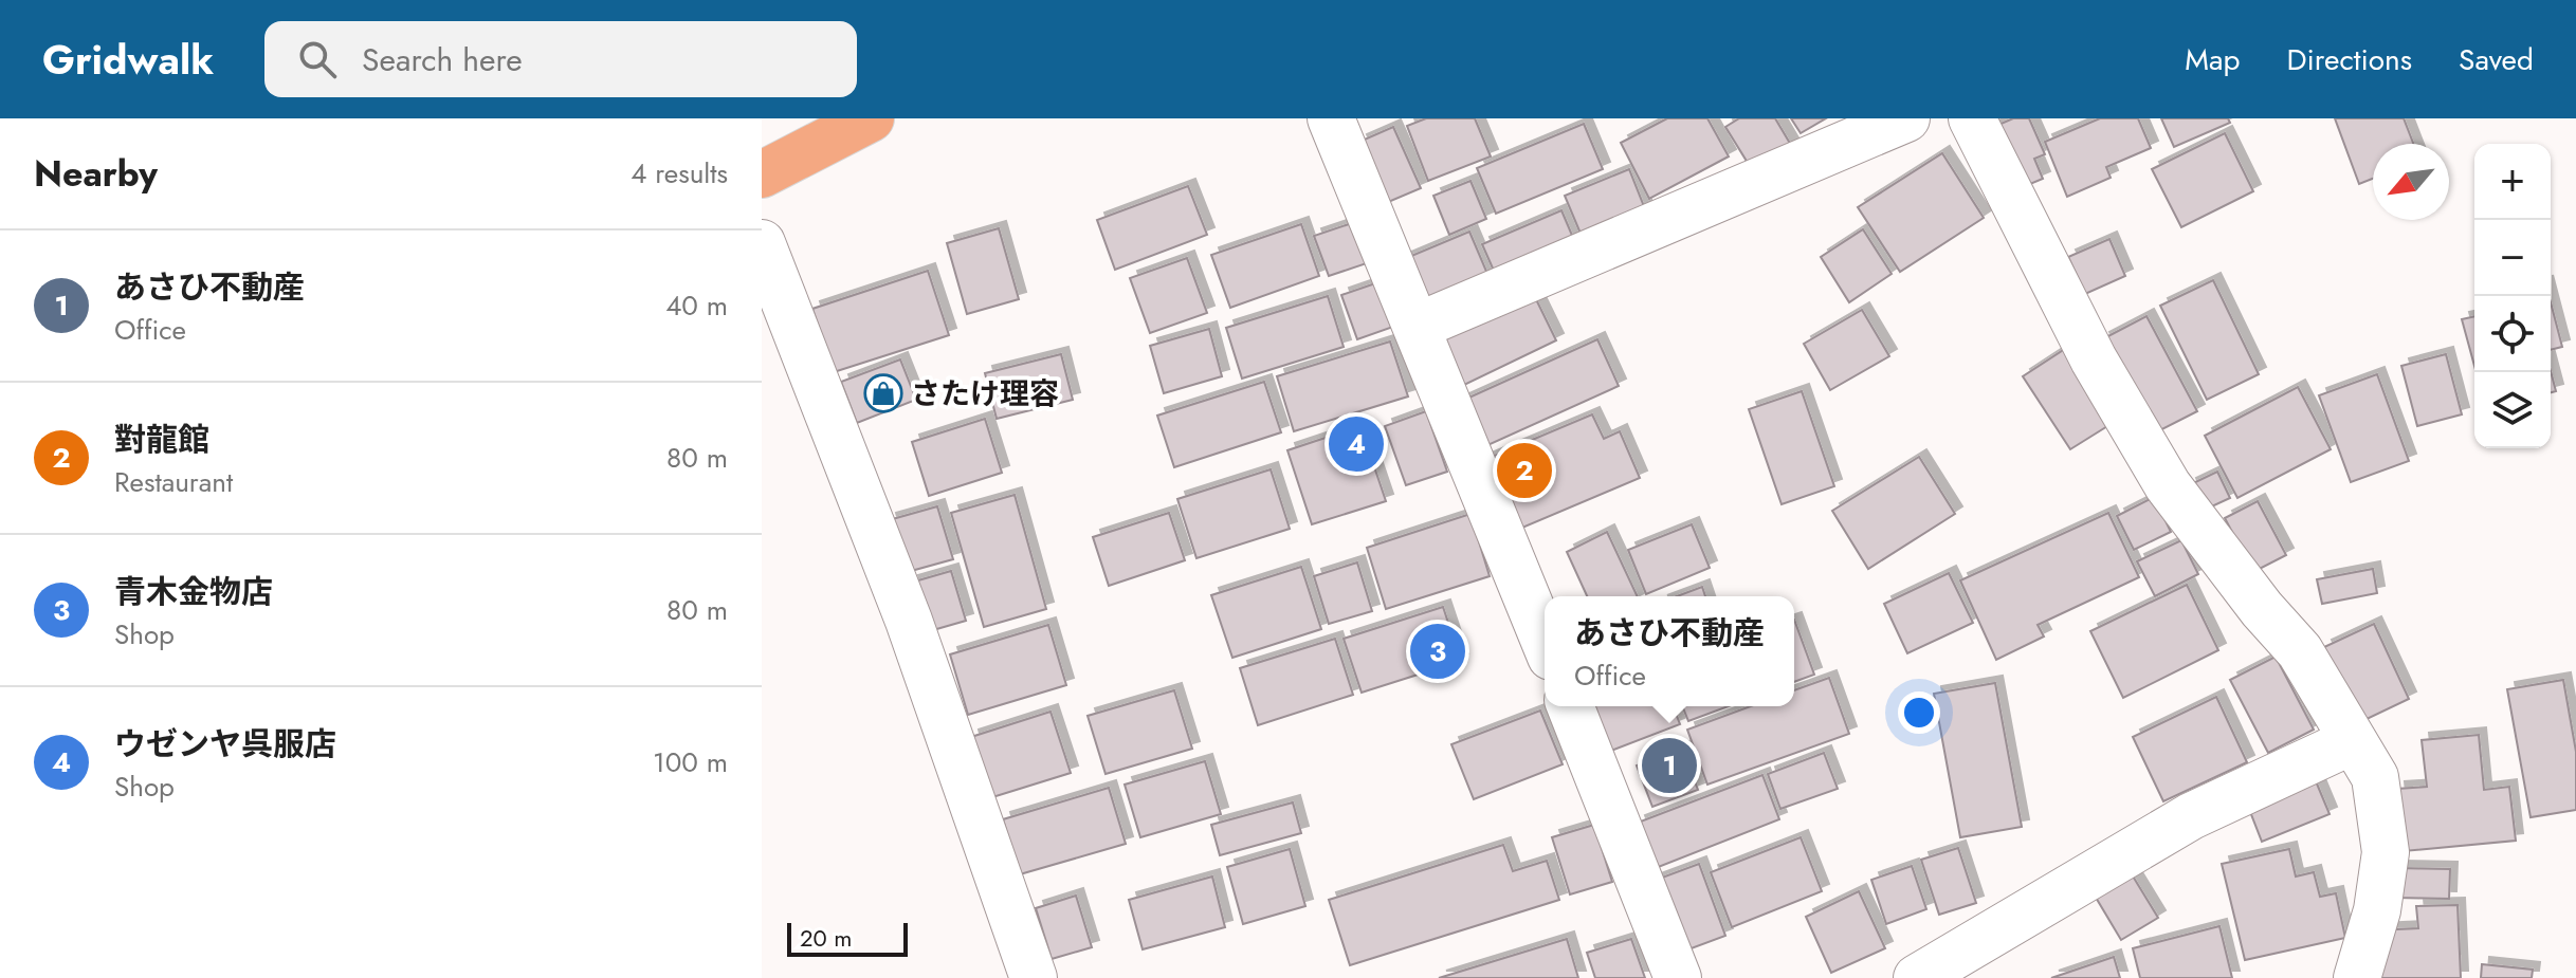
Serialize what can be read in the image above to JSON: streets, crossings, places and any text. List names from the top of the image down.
{
  "places": {
    "shop": ["さたけ理容"]
  },
  "scale_bar": "20 m",
  "north": "bottom left",
  "page": {
    "header": "Gridwalk",
    "search": "Search here",
    "nav": ["Map", "Directions", "Saved"],
    "heading": ["Nearby", "4 results"],
    "map_buttons": ["+", "−"],
    "list": [
      {
        "mark": "1",
        "name": "あさひ不動産",
        "note": "Office",
        "value": "40 m"
      },
      {
        "mark": "2",
        "name": "對龍館",
        "note": "Restaurant",
        "value": "80 m"
      },
      {
        "mark": "3",
        "name": "青木金物店",
        "note": "Shop",
        "value": "80 m"
      },
      {
        "mark": "4",
        "name": "ウゼンヤ呉服店",
        "note": "Shop",
        "value": "100 m"
      }
    ],
    "pins": [
      "4",
      "2",
      "3",
      "1"
    ],
    "popup": ["あさひ不動産", "Office"],
    "scale": "20 m"
  }
}
